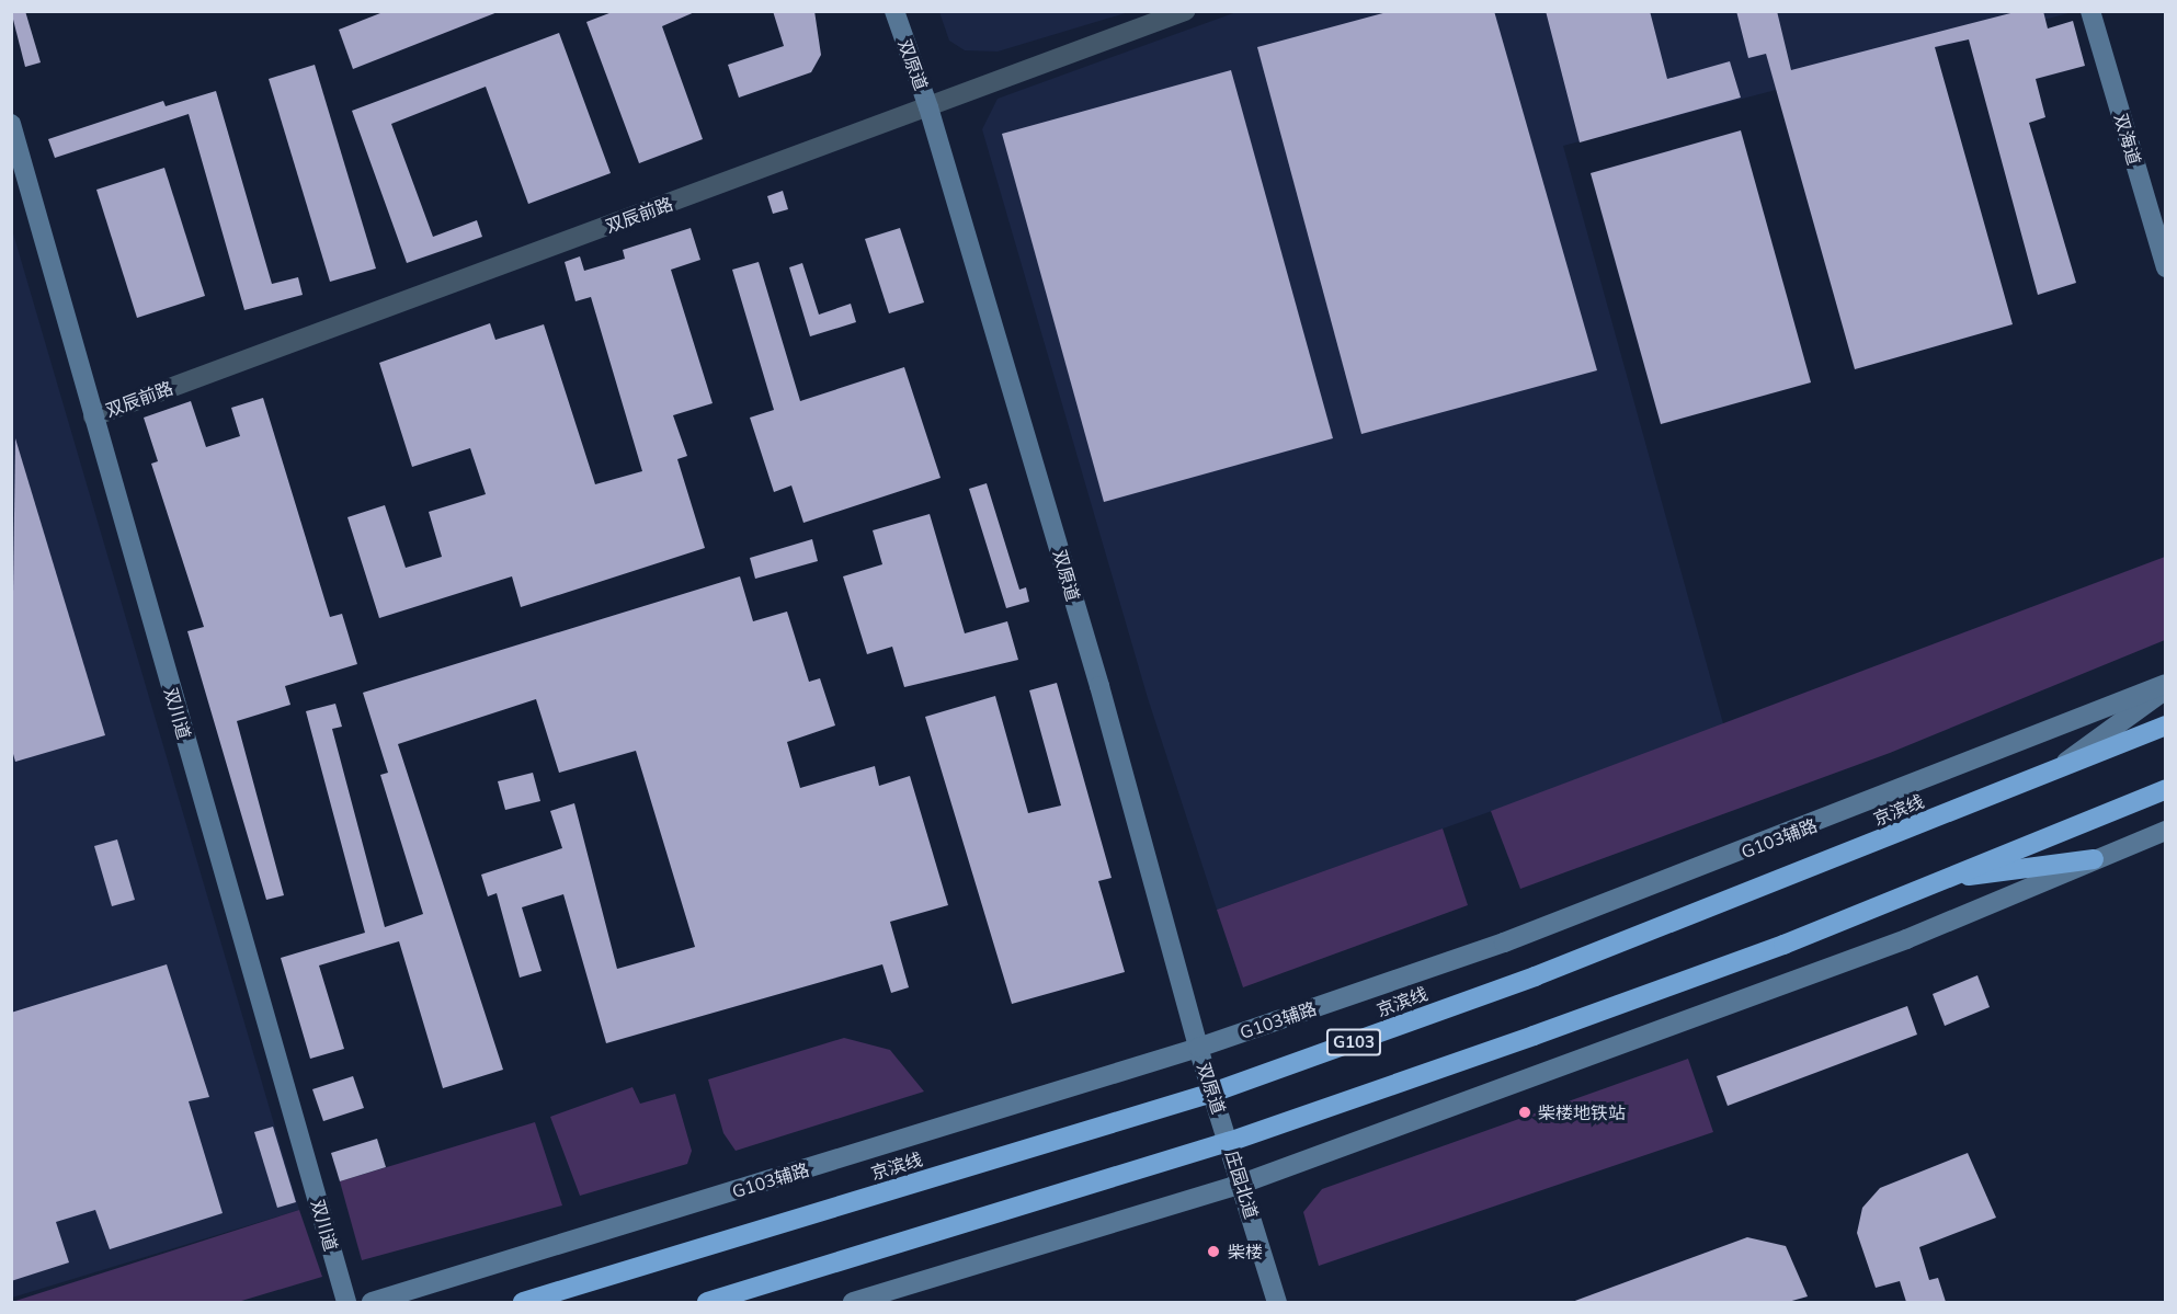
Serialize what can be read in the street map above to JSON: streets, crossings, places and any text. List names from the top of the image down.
{
  "streets": {
    "highway": ["京滨线", "G103"],
    "street": [
      "双原道",
      "双海道",
      "双辰前路",
      "双川道",
      "G103辅路",
      "庄园北道"
    ]
  },
  "crossings": [
    ["双原道", "双辰前路"],
    ["双原道", "京滨线"],
    ["双原道", "G103辅路"],
    ["双原道", "庄园北道"],
    ["双辰前路", "双川道"]
  ],
  "places": ["柴楼地铁站", "柴楼"]
}
